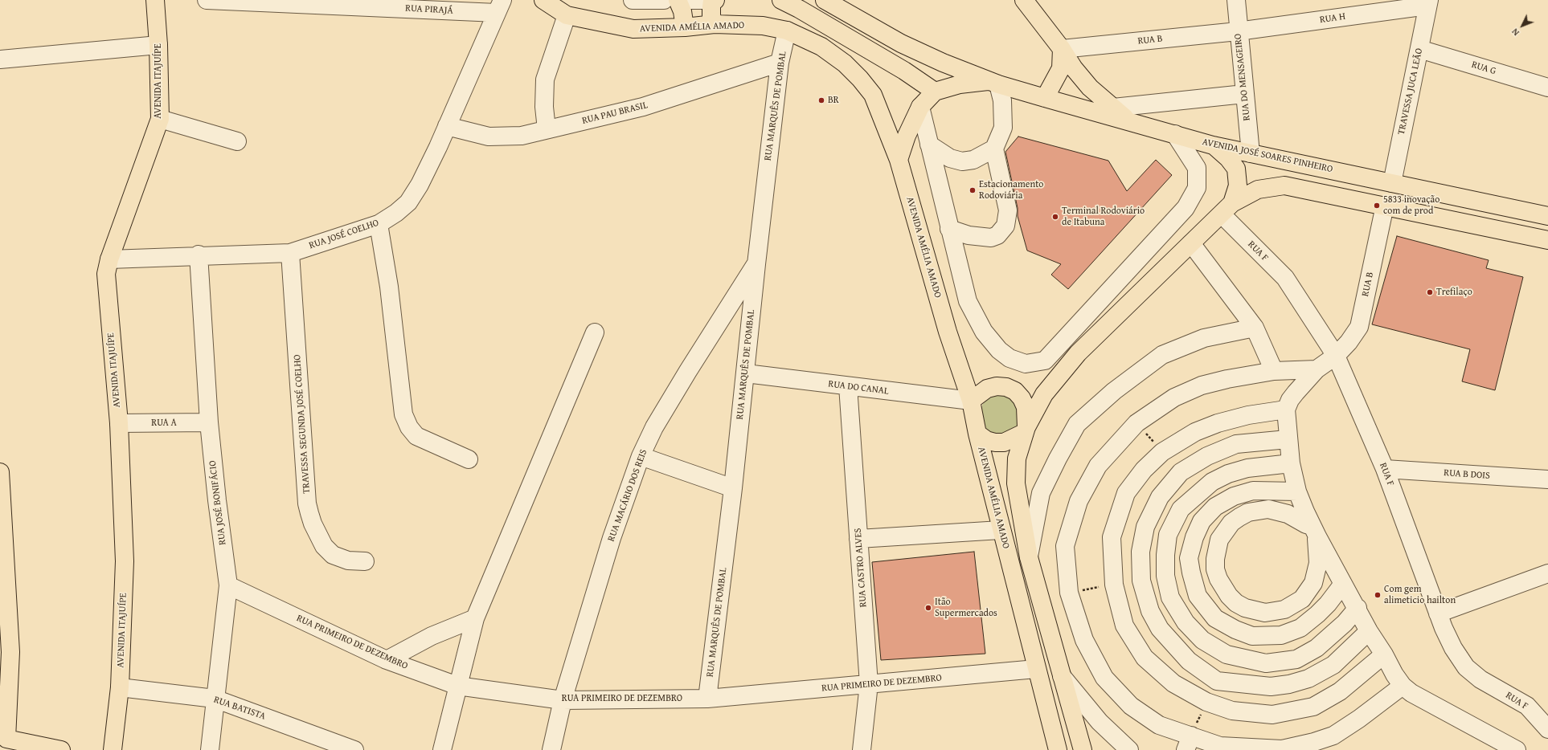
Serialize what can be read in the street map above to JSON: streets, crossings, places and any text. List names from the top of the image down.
{
  "streets": {
    "main road": ["AVENIDA AMÉLIA AMADO", "AVENIDA ITAJUÍPE", "AVENIDA JOSÉ SOARES PINHEIRO"],
    "street": [
      "RUA PIRAJÁ",
      "RUA H",
      "RUA B",
      "RUA G",
      "RUA DO MENSAGEIRO",
      "TRAVESSA JUCA LEÃO",
      "RUA MARQUÊS DE POMBAL",
      "RUA PAU BRASIL",
      "RUA JOSÉ COELHO",
      "RUA F",
      "RUA DO CANAL",
      "RUA A",
      "TRAVESSA SEGUNDA JOSÉ COELHO",
      "RUA B DOIS",
      "RUA MACÁRIO DOS REIS",
      "RUA JOSÉ BONIFÁCIO",
      "RUA CASTRO ALVES",
      "RUA PRIMEIRO DE DEZEMBRO",
      "RUA BATISTA"
    ]
  },
  "crossings": [
    ["RUA PIRAJÁ", "RUA JOSÉ COELHO"],
    ["RUA H", "RUA B"],
    ["RUA H", "RUA DO MENSAGEIRO"],
    ["RUA H", "TRAVESSA JUCA LEÃO"],
    ["AVENIDA AMÉLIA AMADO", "RUA MARQUÊS DE POMBAL"],
    ["AVENIDA AMÉLIA AMADO", "RUA DO CANAL"],
    ["AVENIDA AMÉLIA AMADO", "RUA PRIMEIRO DE DEZEMBRO"],
    ["RUA B", "RUA DO MENSAGEIRO"],
    ["RUA B", "RUA F"],
    ["RUA G", "TRAVESSA JUCA LEÃO"],
    ["RUA DO MENSAGEIRO", "AVENIDA JOSÉ SOARES PINHEIRO"],
    ["AVENIDA ITAJUÍPE", "RUA JOSÉ COELHO"],
    ["AVENIDA ITAJUÍPE", "RUA A"],
    ["AVENIDA ITAJUÍPE", "RUA BATISTA"],
    ["TRAVESSA JUCA LEÃO", "AVENIDA JOSÉ SOARES PINHEIRO"],
    ["RUA MARQUÊS DE POMBAL", "RUA PAU BRASIL"],
    ["RUA MARQUÊS DE POMBAL", "RUA DO CANAL"],
    ["RUA MARQUÊS DE POMBAL", "RUA MACÁRIO DOS REIS"],
    ["RUA MARQUÊS DE POMBAL", "RUA PRIMEIRO DE DEZEMBRO"],
    ["RUA PAU BRASIL", "RUA JOSÉ COELHO"],
    ["RUA JOSÉ COELHO", "TRAVESSA SEGUNDA JOSÉ COELHO"],
    ["RUA JOSÉ COELHO", "RUA JOSÉ BONIFÁCIO"],
    ["RUA F", "RUA B DOIS"],
    ["RUA DO CANAL", "RUA CASTRO ALVES"],
    ["RUA A", "RUA JOSÉ BONIFÁCIO"],
    ["RUA MACÁRIO DOS REIS", "RUA PRIMEIRO DE DEZEMBRO"],
    ["RUA JOSÉ BONIFÁCIO", "RUA PRIMEIRO DE DEZEMBRO"],
    ["RUA JOSÉ BONIFÁCIO", "RUA BATISTA"],
    ["RUA CASTRO ALVES", "RUA PRIMEIRO DE DEZEMBRO"]
  ],
  "places": [
    "BR",
    "Estacionamento Rodoviária",
    "5833 inovação com de prod",
    "Terminal Rodoviário de Itabuna",
    "Trefilaço",
    "Com gem alimeticio hailton",
    "Itão Supermercados"
  ],
  "north": "bottom left"
}
